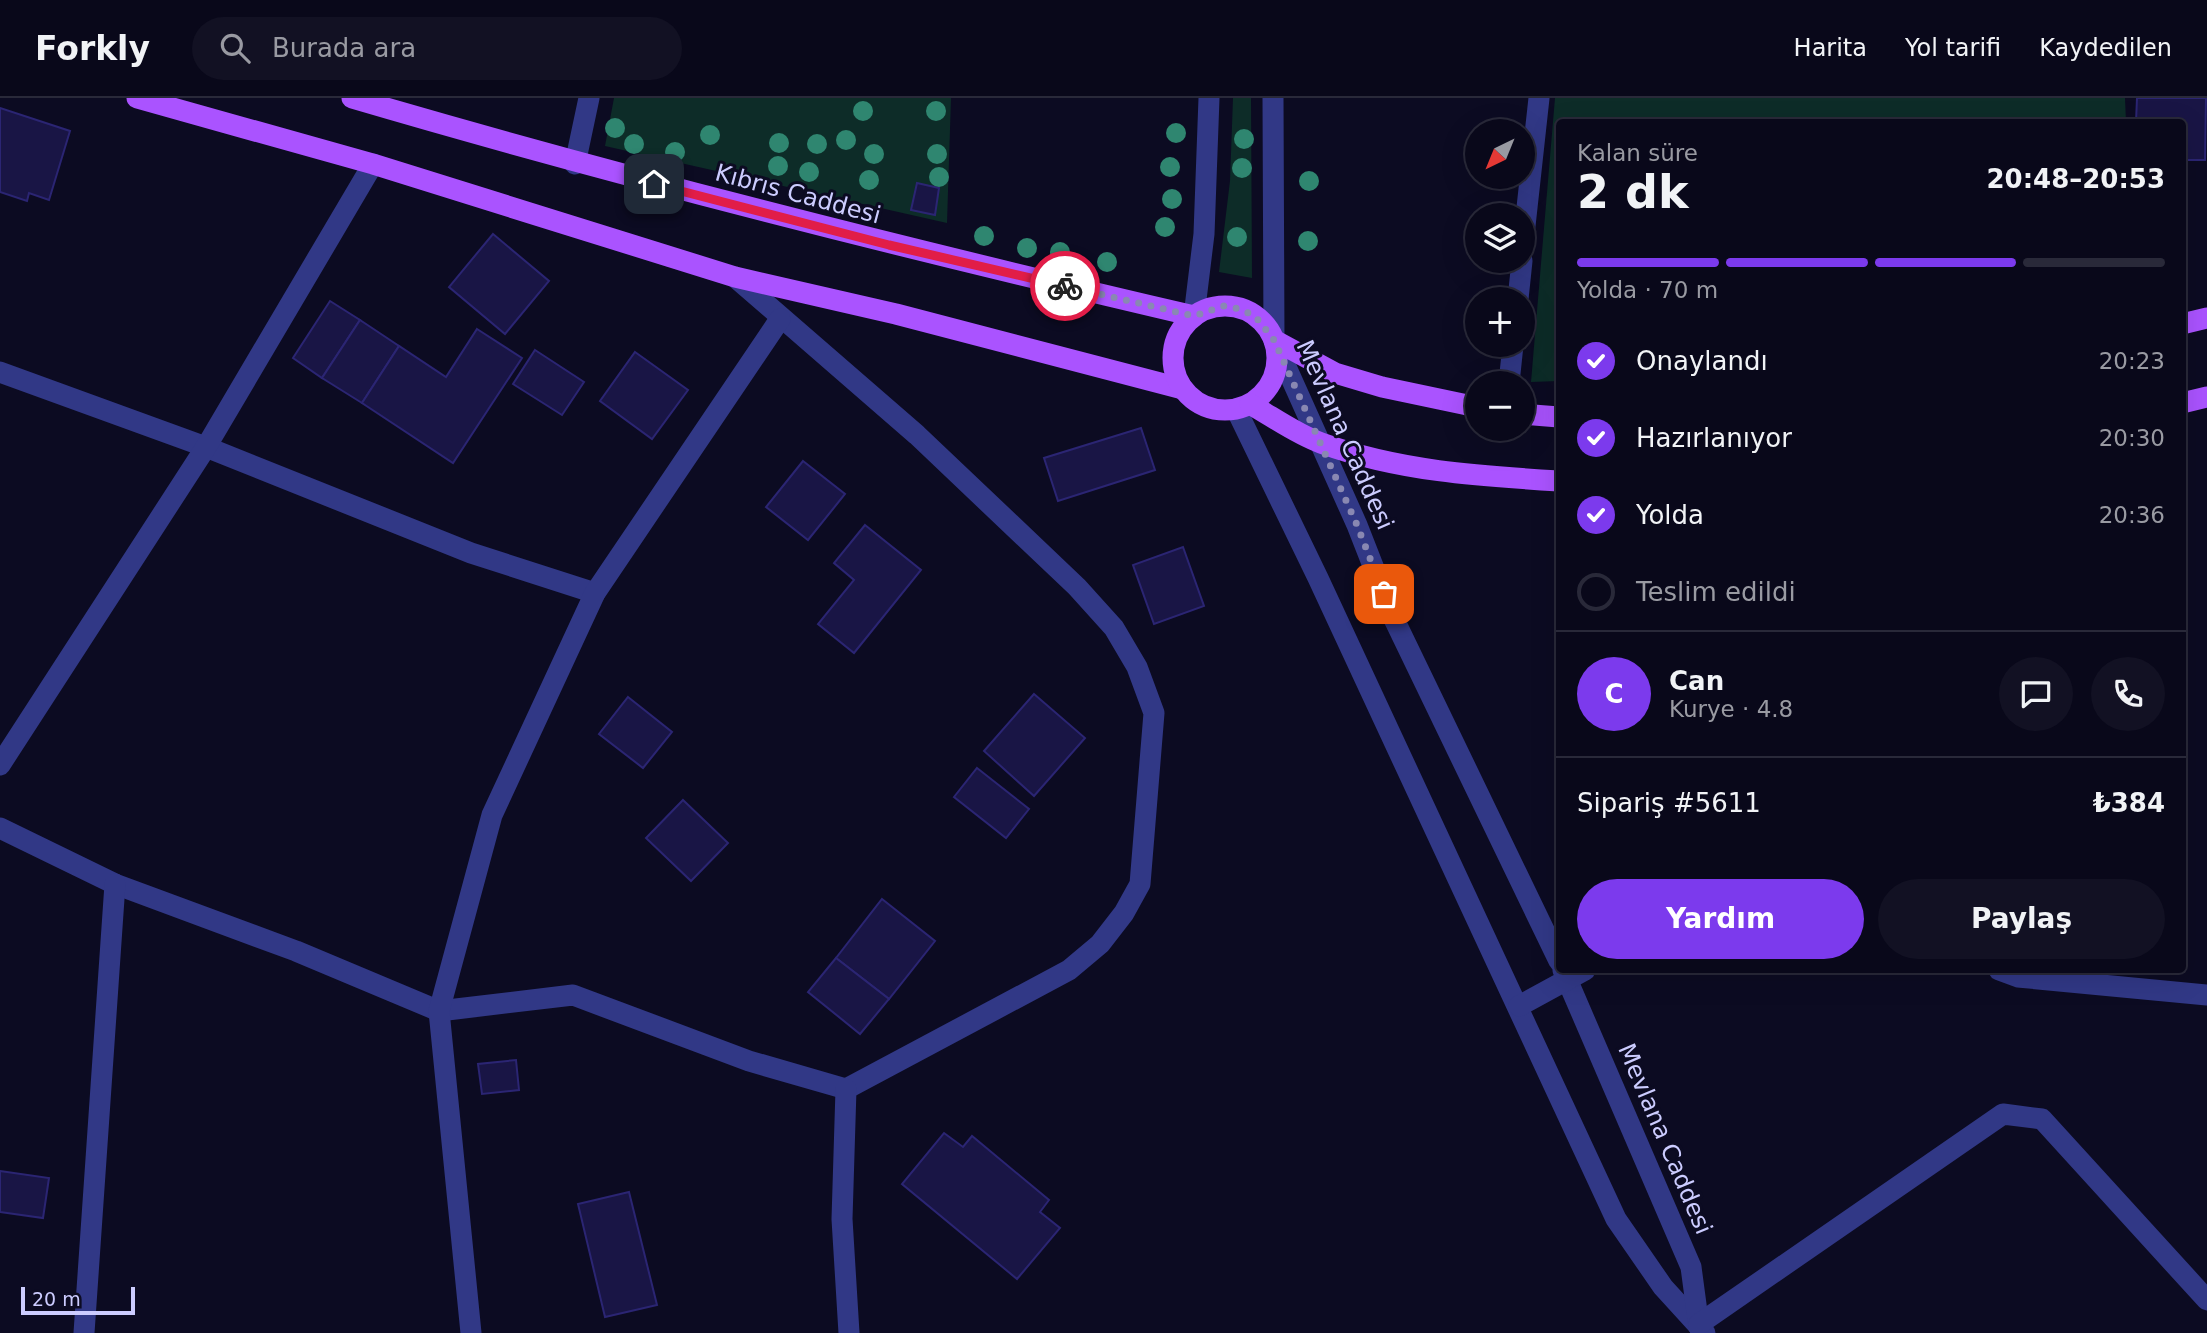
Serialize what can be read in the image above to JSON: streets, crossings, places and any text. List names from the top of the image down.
{
  "streets": {
    "main road": ["Kıbrıs Caddesi"],
    "street": ["Mevlana Caddesi"]
  },
  "crossings": [
    ["Kıbrıs Caddesi", "Mevlana Caddesi"]
  ],
  "scale_bar": "20 m",
  "north": "bottom left",
  "page": {
    "header": "Forkly",
    "search": "Burada ara",
    "nav": ["Harita", "Yol tarifi", "Kaydedilen"],
    "map_buttons": ["+", "−"],
    "heading": ["2 dk", "Kalan süre", "20:48–20:53"],
    "panel": [
      "Can",
      "Kurye · 4.8",
      "Sipariş #5611",
      "₺384"
    ],
    "bar": "Yolda · 70 m",
    "list": [
      ["Onaylandı", "20:23"],
      ["Hazırlanıyor", "20:30"],
      ["Yolda", "20:36"],
      "Teslim edildi"
    ],
    "round": "C",
    "buttons": ["Yardım", "Paylaş"],
    "scale": "20 m"
  }
}
